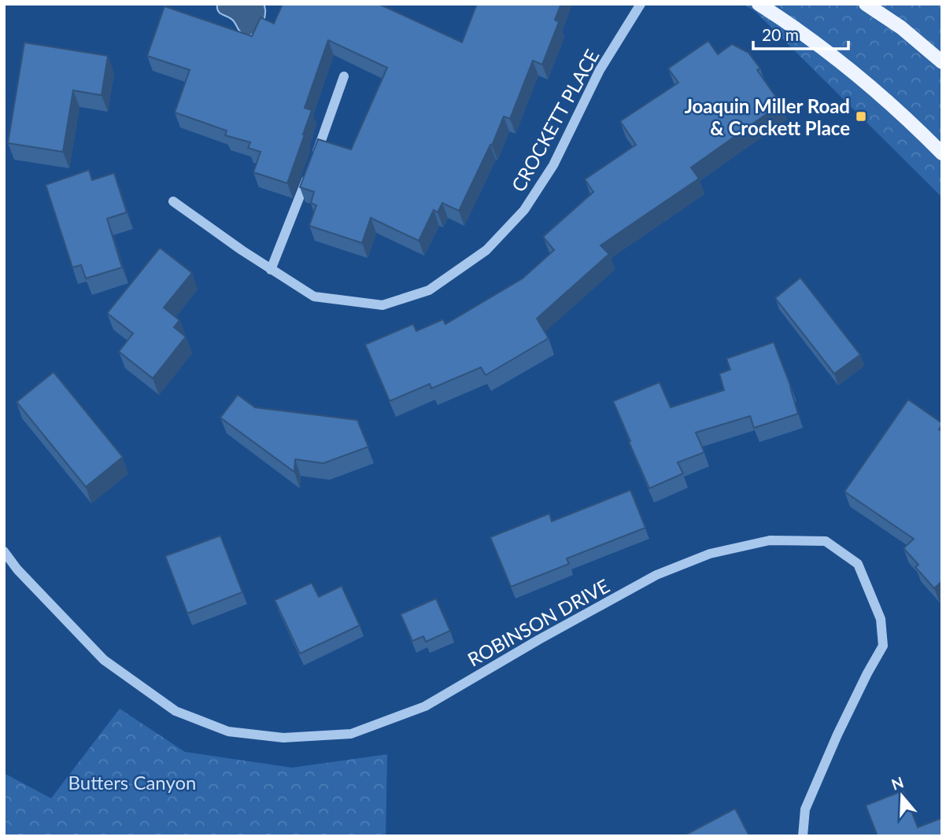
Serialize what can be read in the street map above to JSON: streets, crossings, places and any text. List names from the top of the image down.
{
  "streets": {
    "street": ["CROCKETT PLACE", "ROBINSON DRIVE"]
  },
  "parks": ["Butters Canyon"],
  "places": {
    "transit": ["Joaquin Miller Road & Crockett Place"]
  },
  "scale_bar": "20 m",
  "north": "top"
}
